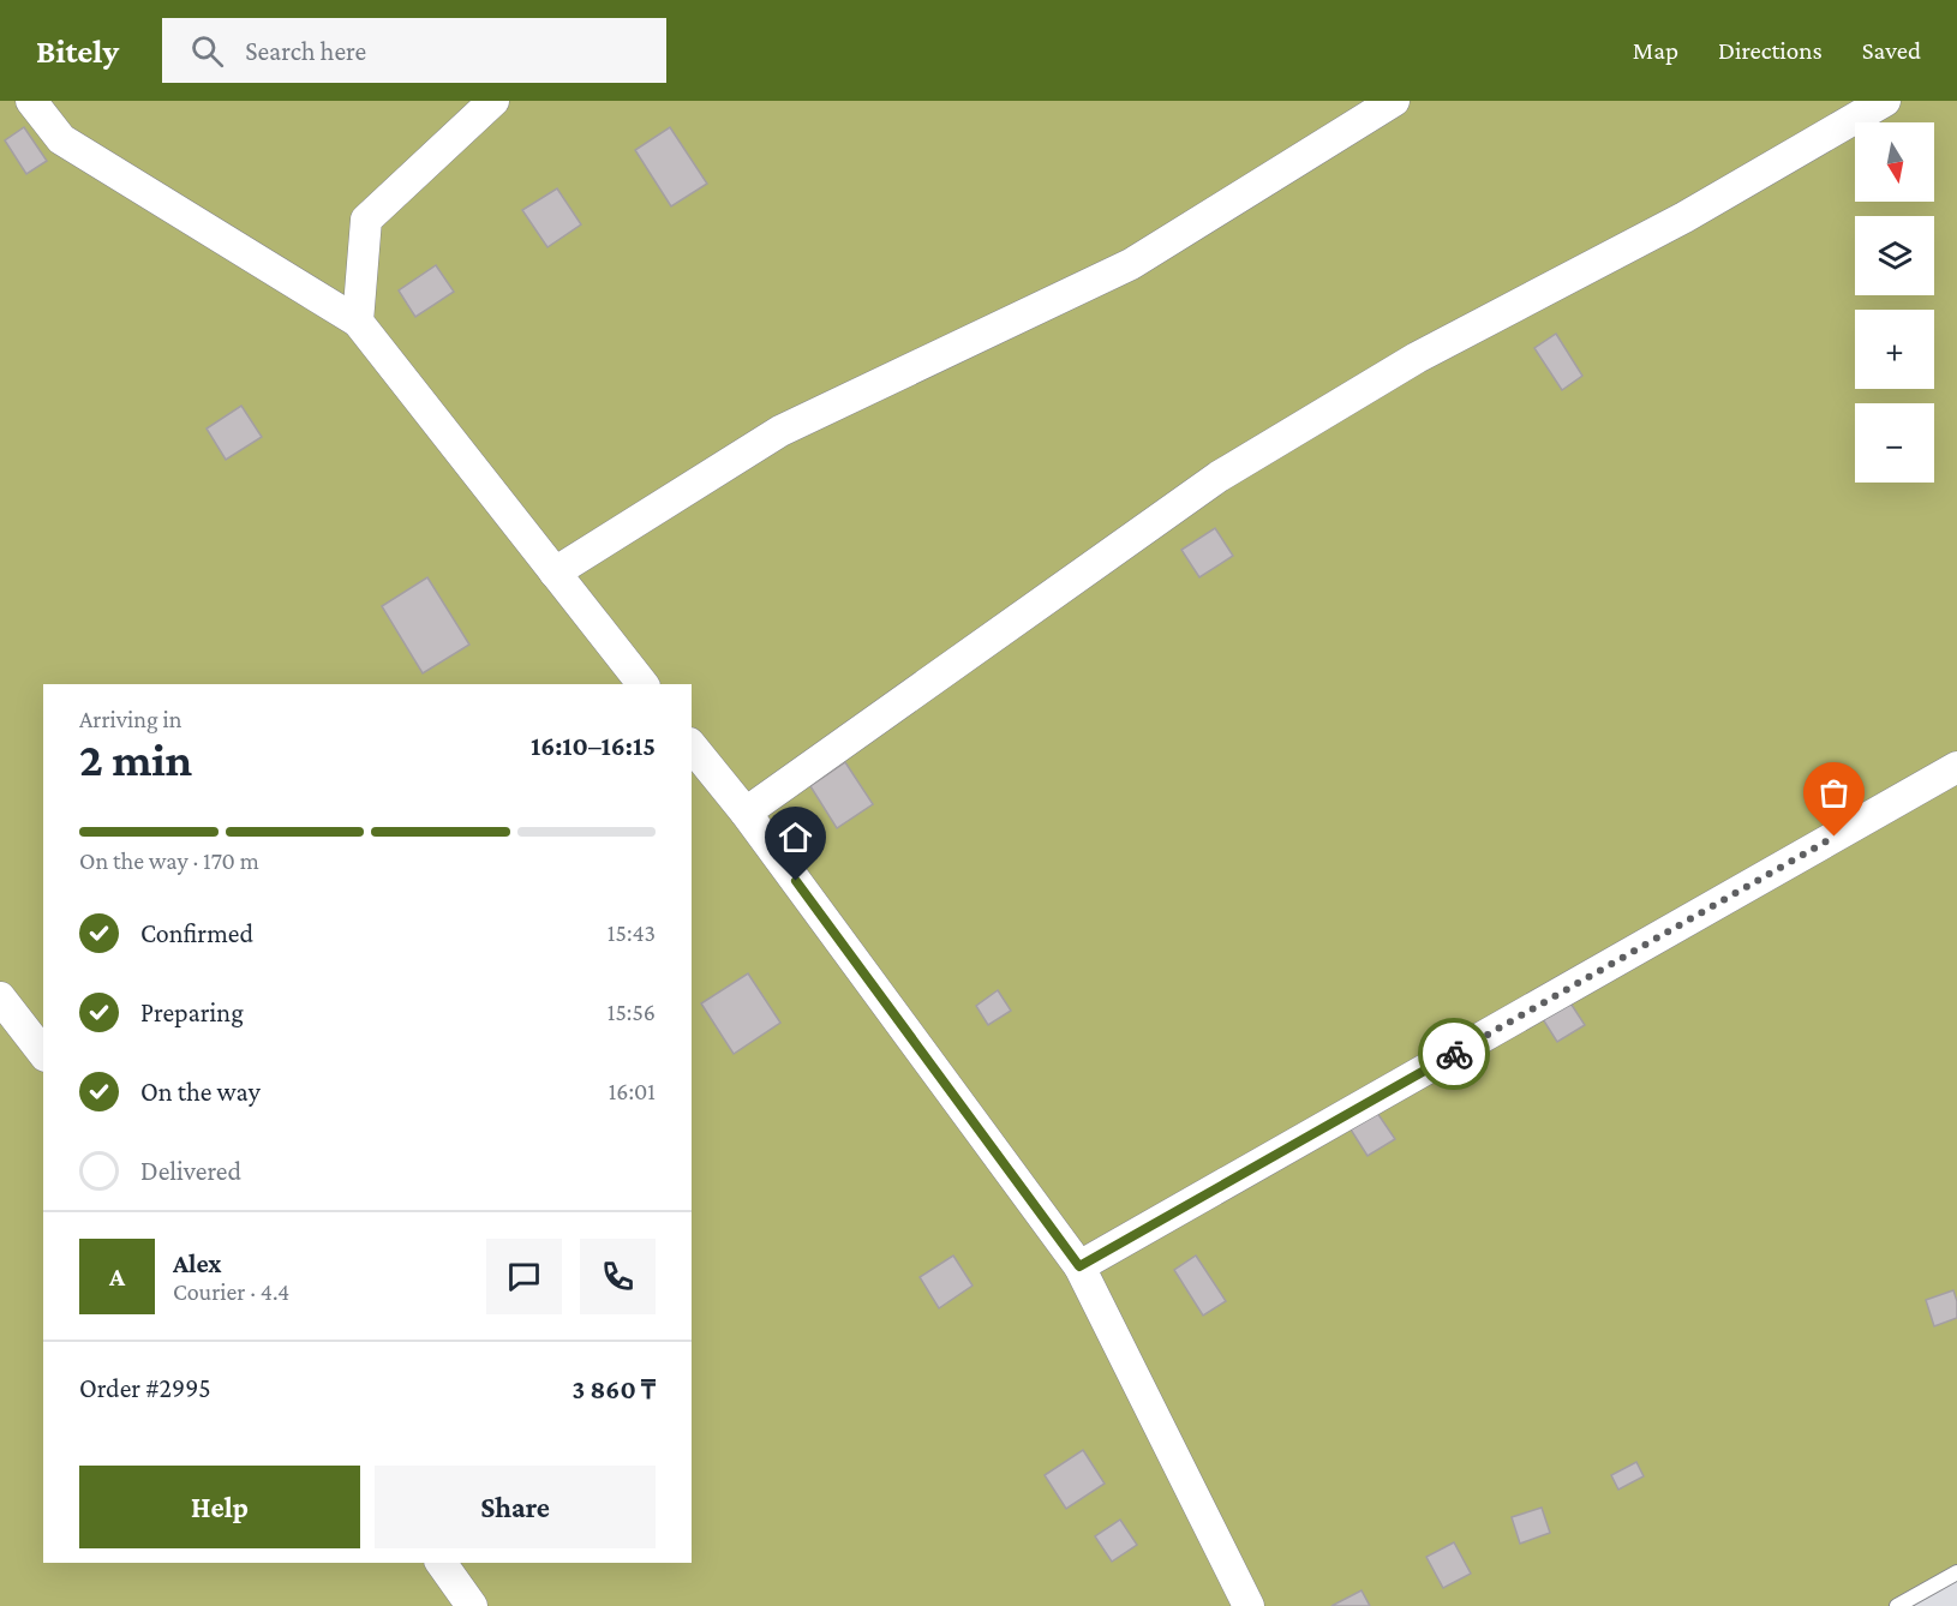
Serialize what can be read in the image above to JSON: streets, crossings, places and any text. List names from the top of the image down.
{
  "north": "bottom",
  "page": {
    "header": "Bitely",
    "search": "Search here",
    "nav": ["Map", "Directions", "Saved"],
    "map_buttons": ["+", "−"],
    "heading": ["2 min", "Arriving in", "16:10–16:15"],
    "panel": [
      "Alex",
      "Courier · 4.4",
      "Order #2995",
      "3 860 ₸"
    ],
    "bar": "On the way · 170 m",
    "list": [
      ["Confirmed", "15:43"],
      ["Preparing", "15:56"],
      ["On the way", "16:01"],
      "Delivered"
    ],
    "round": "A",
    "buttons": ["Help", "Share"]
  }
}
